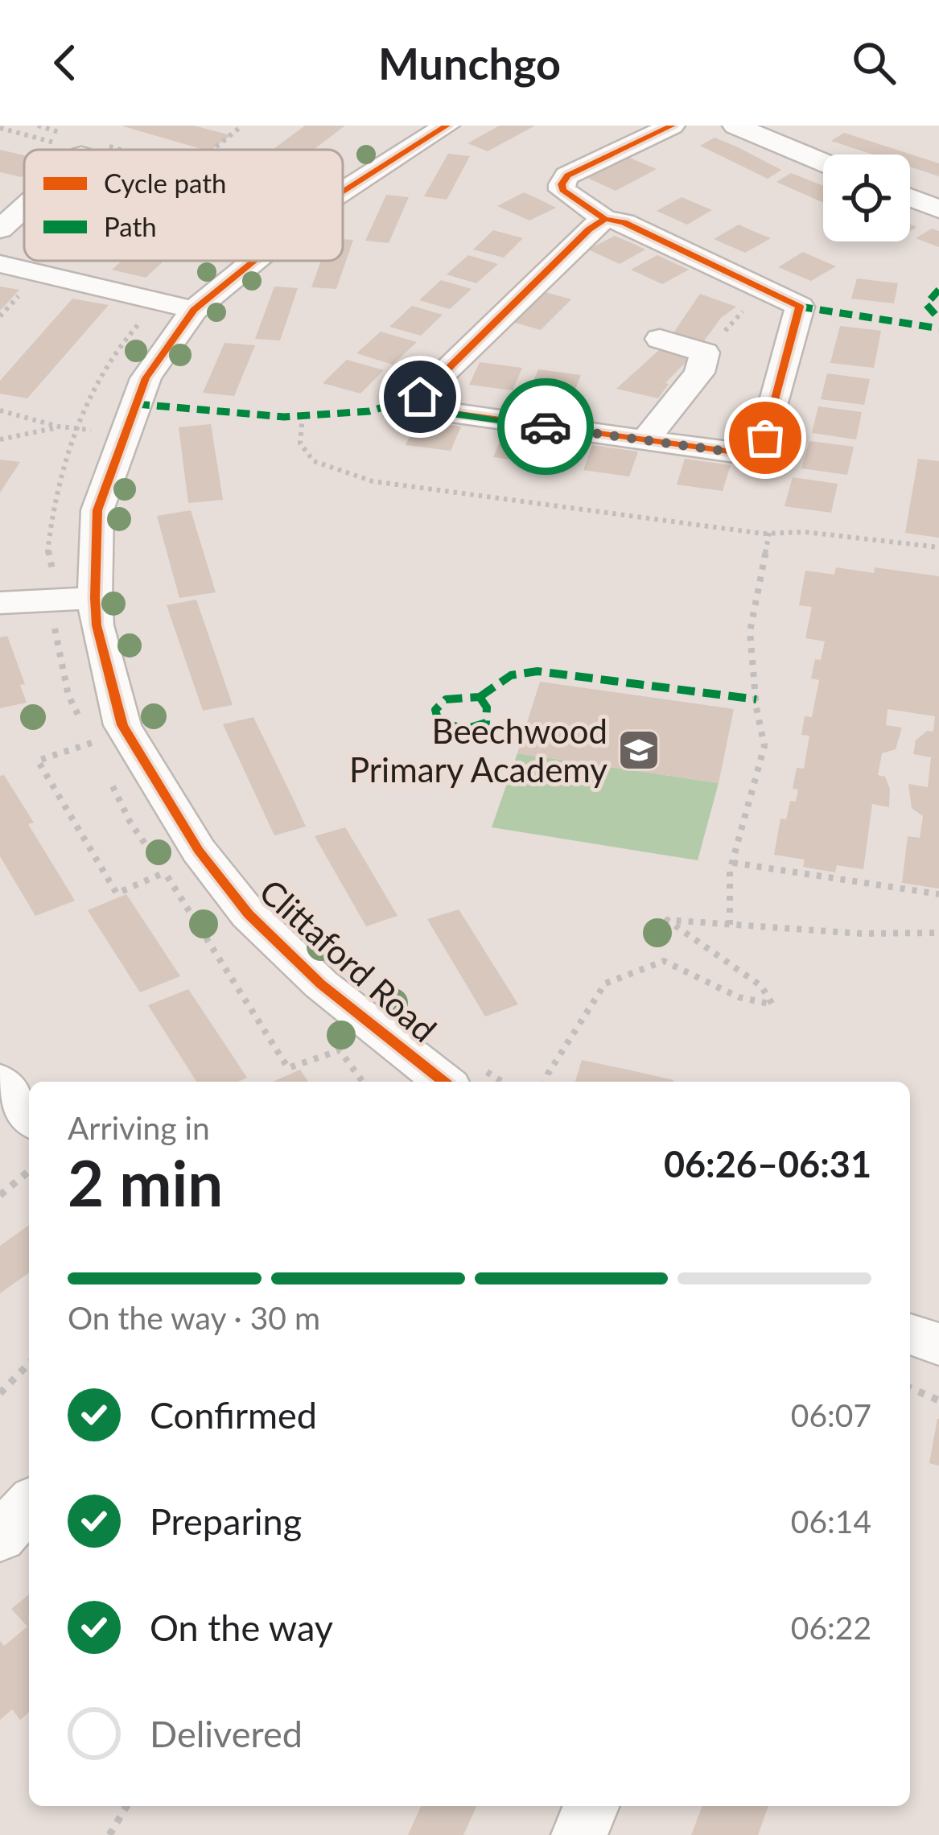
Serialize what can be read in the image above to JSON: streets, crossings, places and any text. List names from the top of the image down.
{
  "streets": {
    "street": ["Clittaford Road"]
  },
  "places": {
    "school or university": ["Beechwood Primary Academy"]
  },
  "legend": ["Cycle path", "Path"],
  "page": {
    "header": "Munchgo",
    "heading": ["2 min", "Arriving in", "06:26–06:31"],
    "bar": "On the way · 30 m",
    "list": [
      ["Confirmed", "06:07"],
      ["Preparing", "06:14"],
      ["On the way", "06:22"],
      "Delivered"
    ]
  }
}
